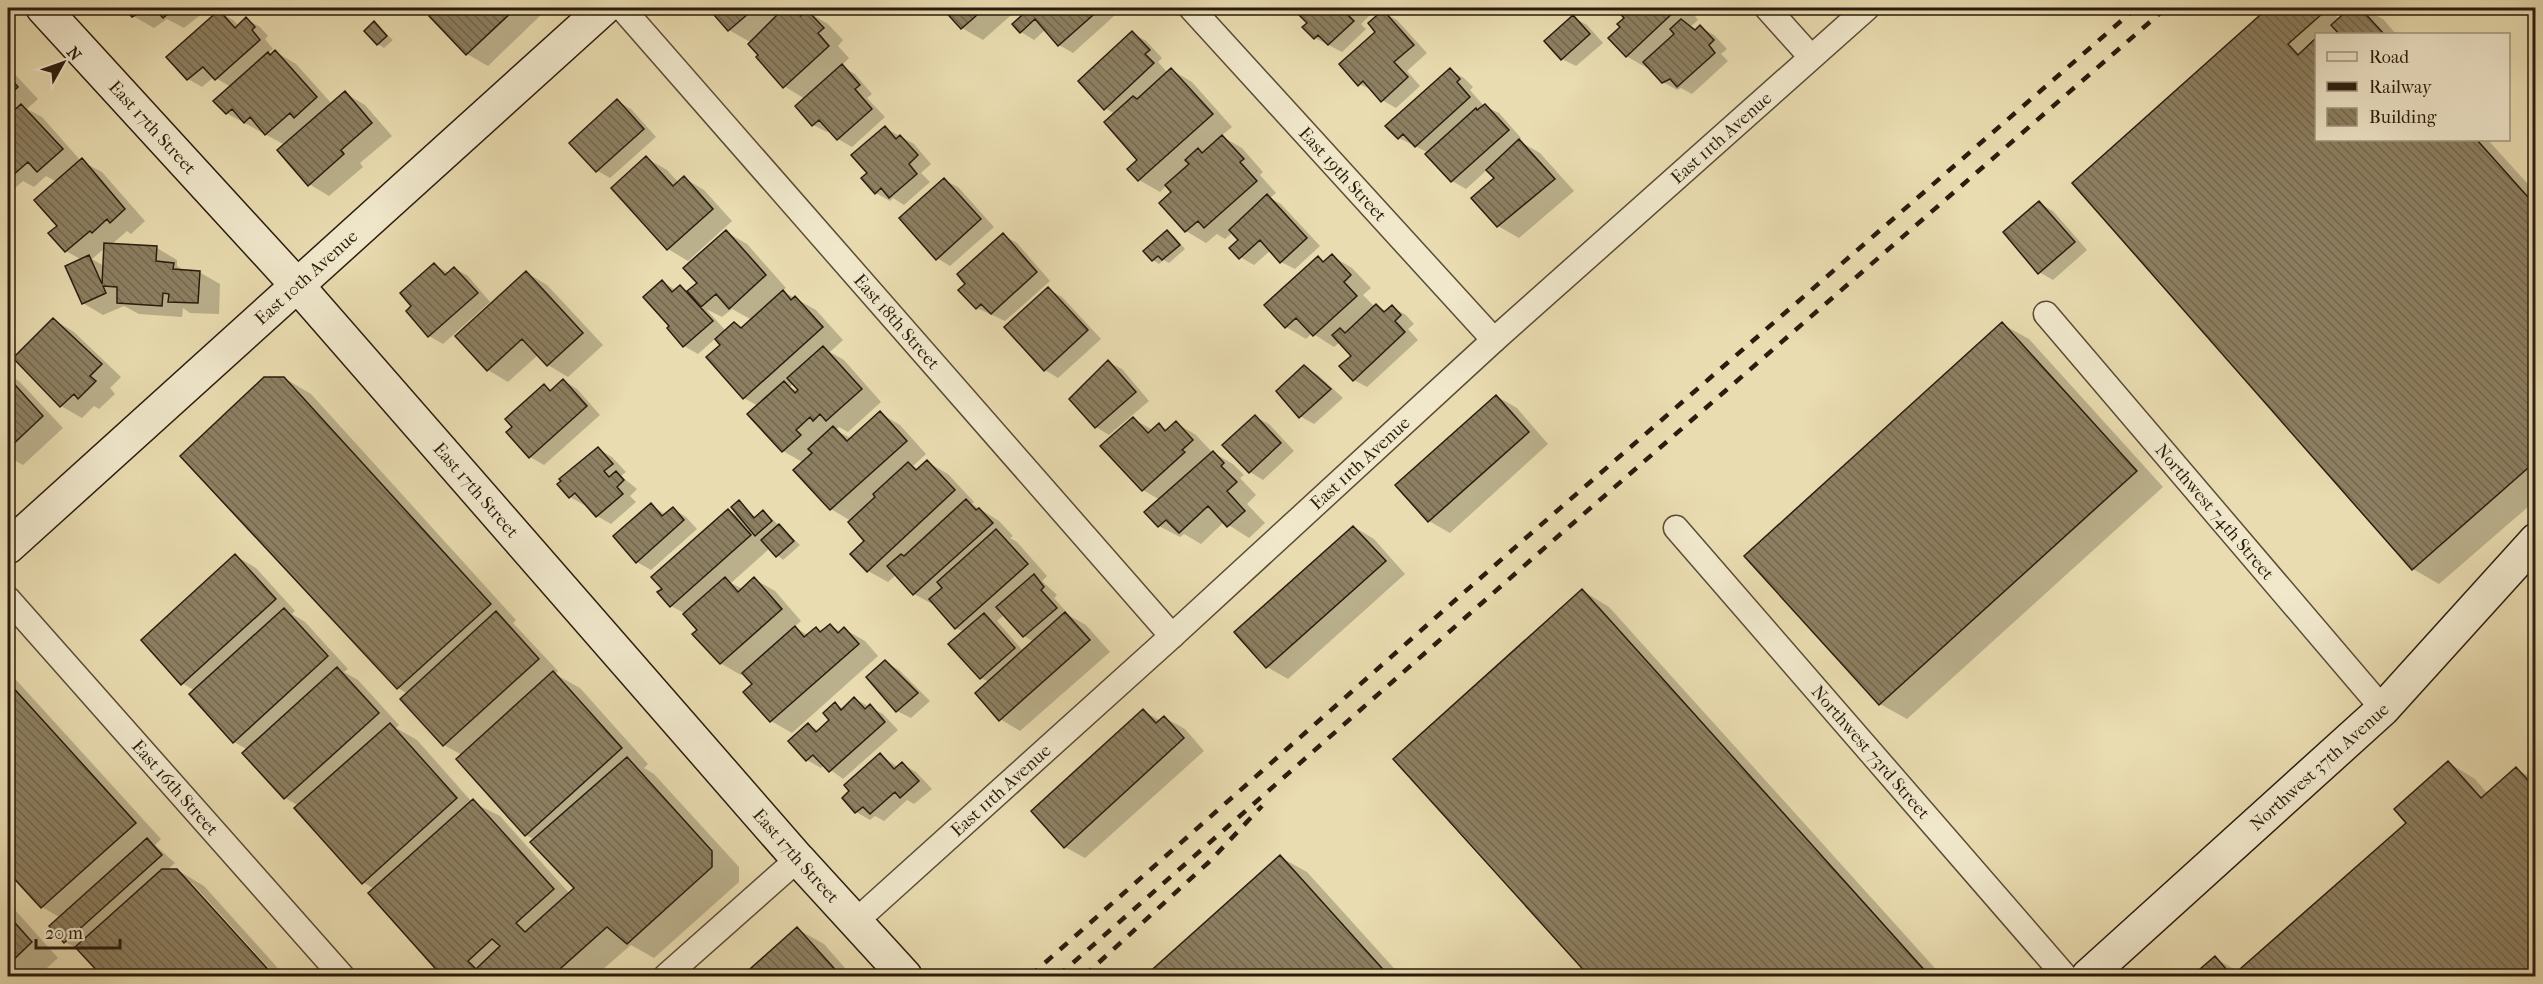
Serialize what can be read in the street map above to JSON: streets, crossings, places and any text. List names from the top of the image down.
{
  "streets": {
    "street": [
      "East 17th Street",
      "East 11th Avenue",
      "East 19th Street",
      "East 10th Avenue",
      "East 18th Street",
      "Northwest 74th Street",
      "Northwest 73rd Street",
      "Northwest 37th Avenue",
      "East 16th Street"
    ]
  },
  "crossings": [
    ["East 17th Street", "East 11th Avenue"],
    ["East 17th Street", "East 10th Avenue"],
    ["East 11th Avenue", "East 19th Street"],
    ["East 11th Avenue", "East 18th Street"],
    ["Northwest 74th Street", "Northwest 37th Avenue"]
  ],
  "legend": ["Road", "Railway", "Building"],
  "scale_bar": "20 m",
  "north": "top right"
}
